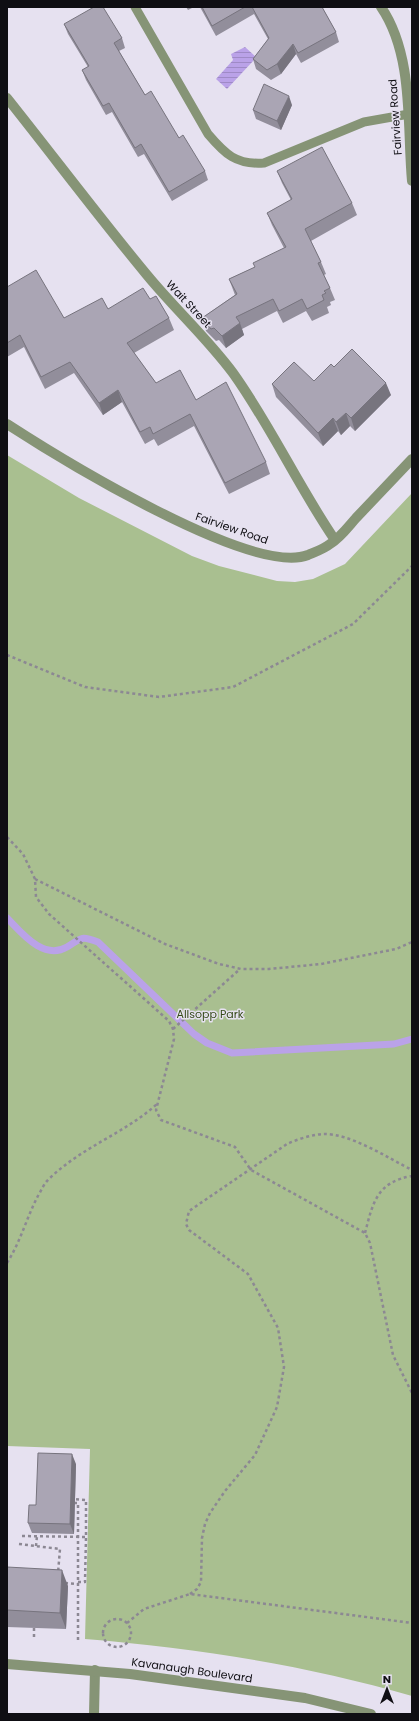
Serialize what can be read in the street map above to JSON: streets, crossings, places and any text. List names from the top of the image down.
{
  "streets": {
    "street": ["Fairview Road", "Wait Street", "Kavanaugh Boulevard"]
  },
  "crossings": [
    ["Fairview Road", "Wait Street"]
  ],
  "parks": ["Allsopp Park"],
  "north": "top"
}
